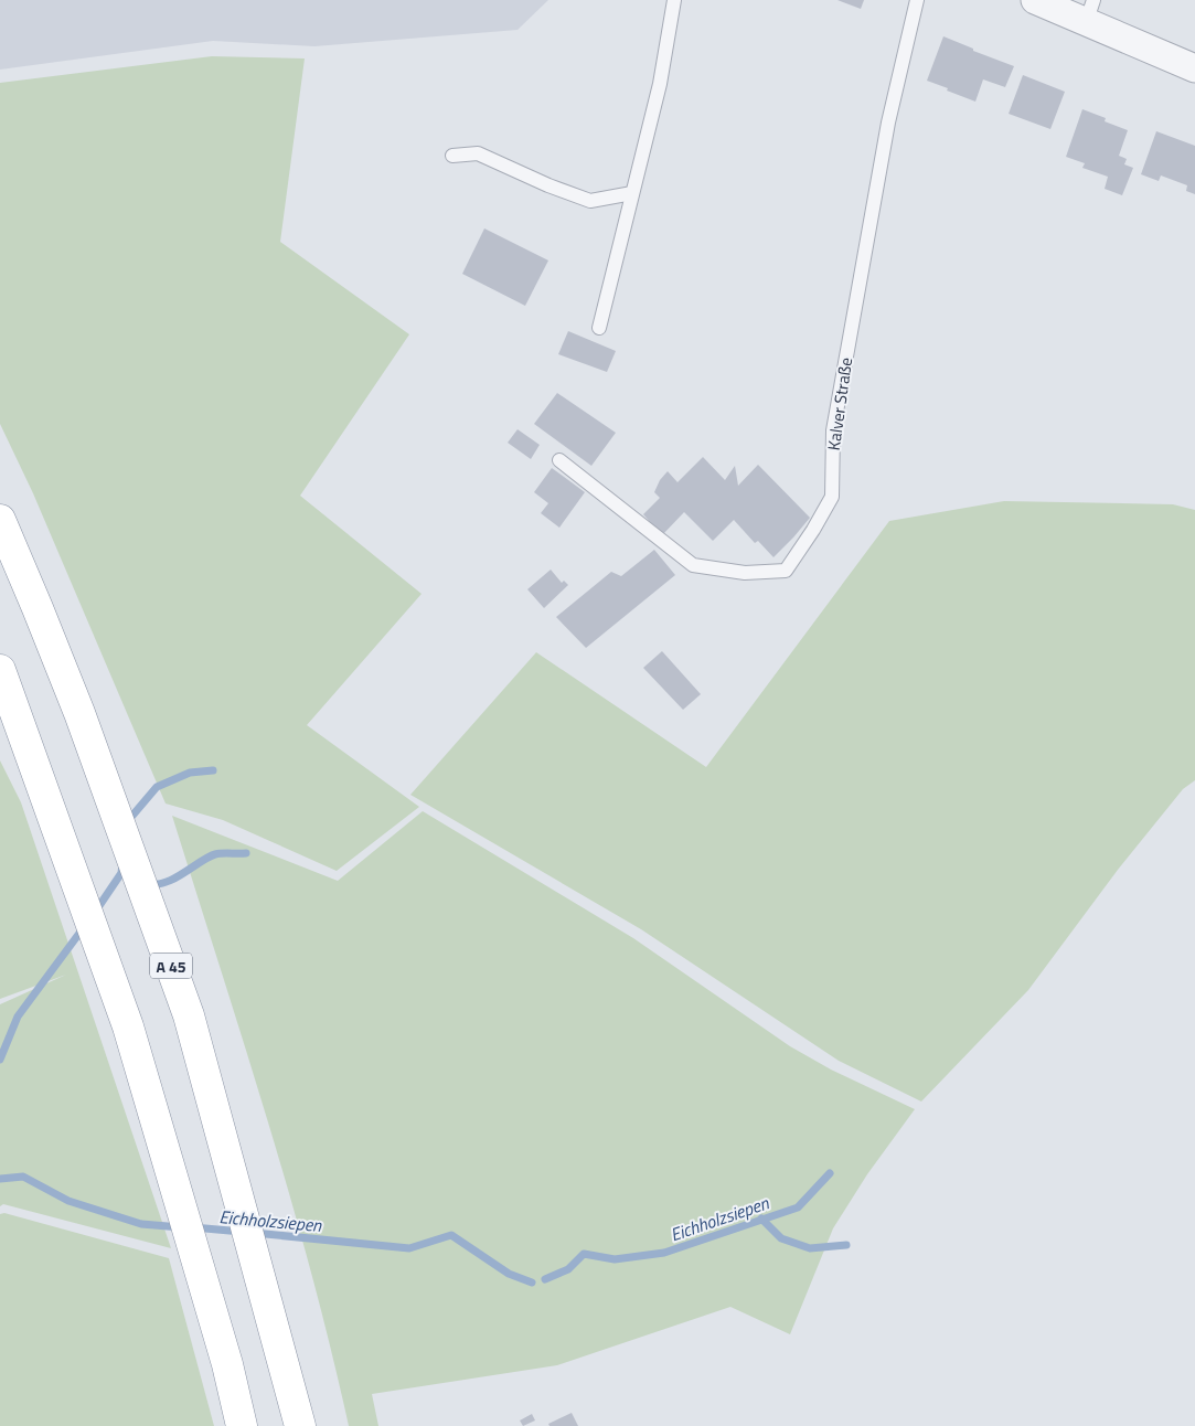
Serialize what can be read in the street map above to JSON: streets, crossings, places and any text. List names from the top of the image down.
{
  "streets": {
    "highway": ["A 45"],
    "lane": ["Kalver Straße"]
  },
  "water": ["Eichholzsiepen"]
}
